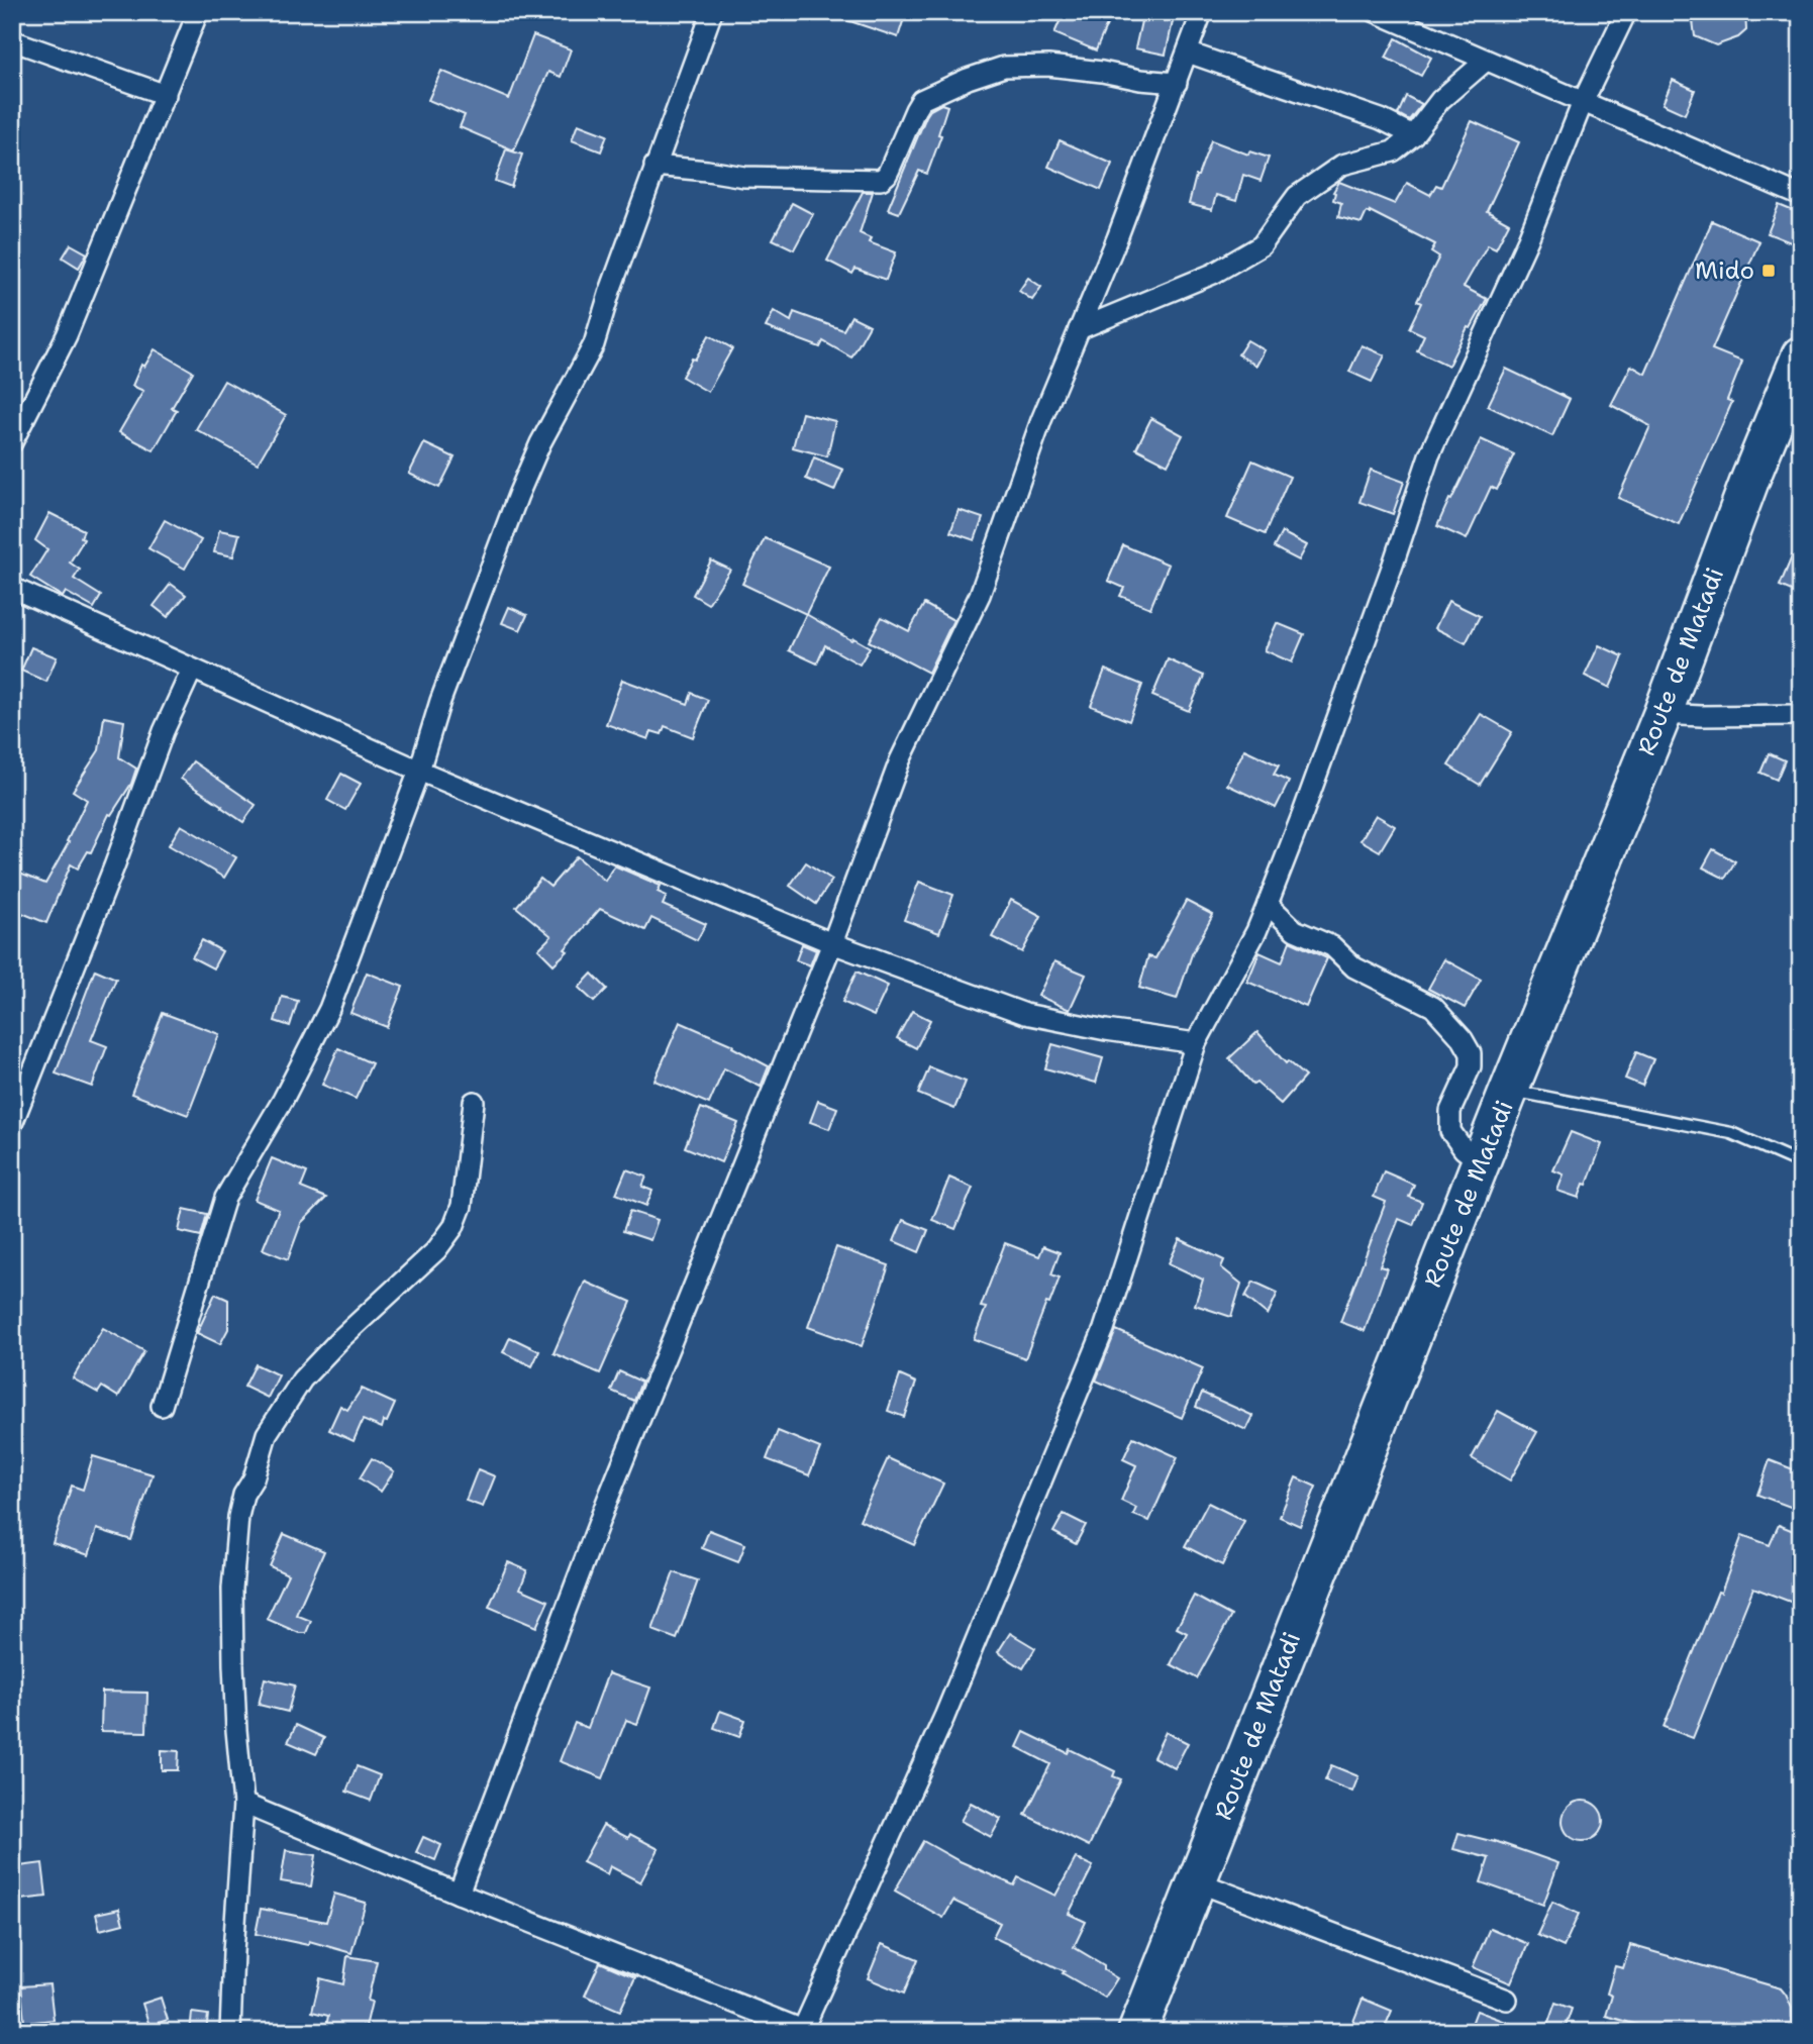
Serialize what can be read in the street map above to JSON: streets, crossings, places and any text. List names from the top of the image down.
{
  "streets": {
    "highway": ["Route de Matadi"]
  },
  "places": {
    "transit": ["Mido"]
  }
}
